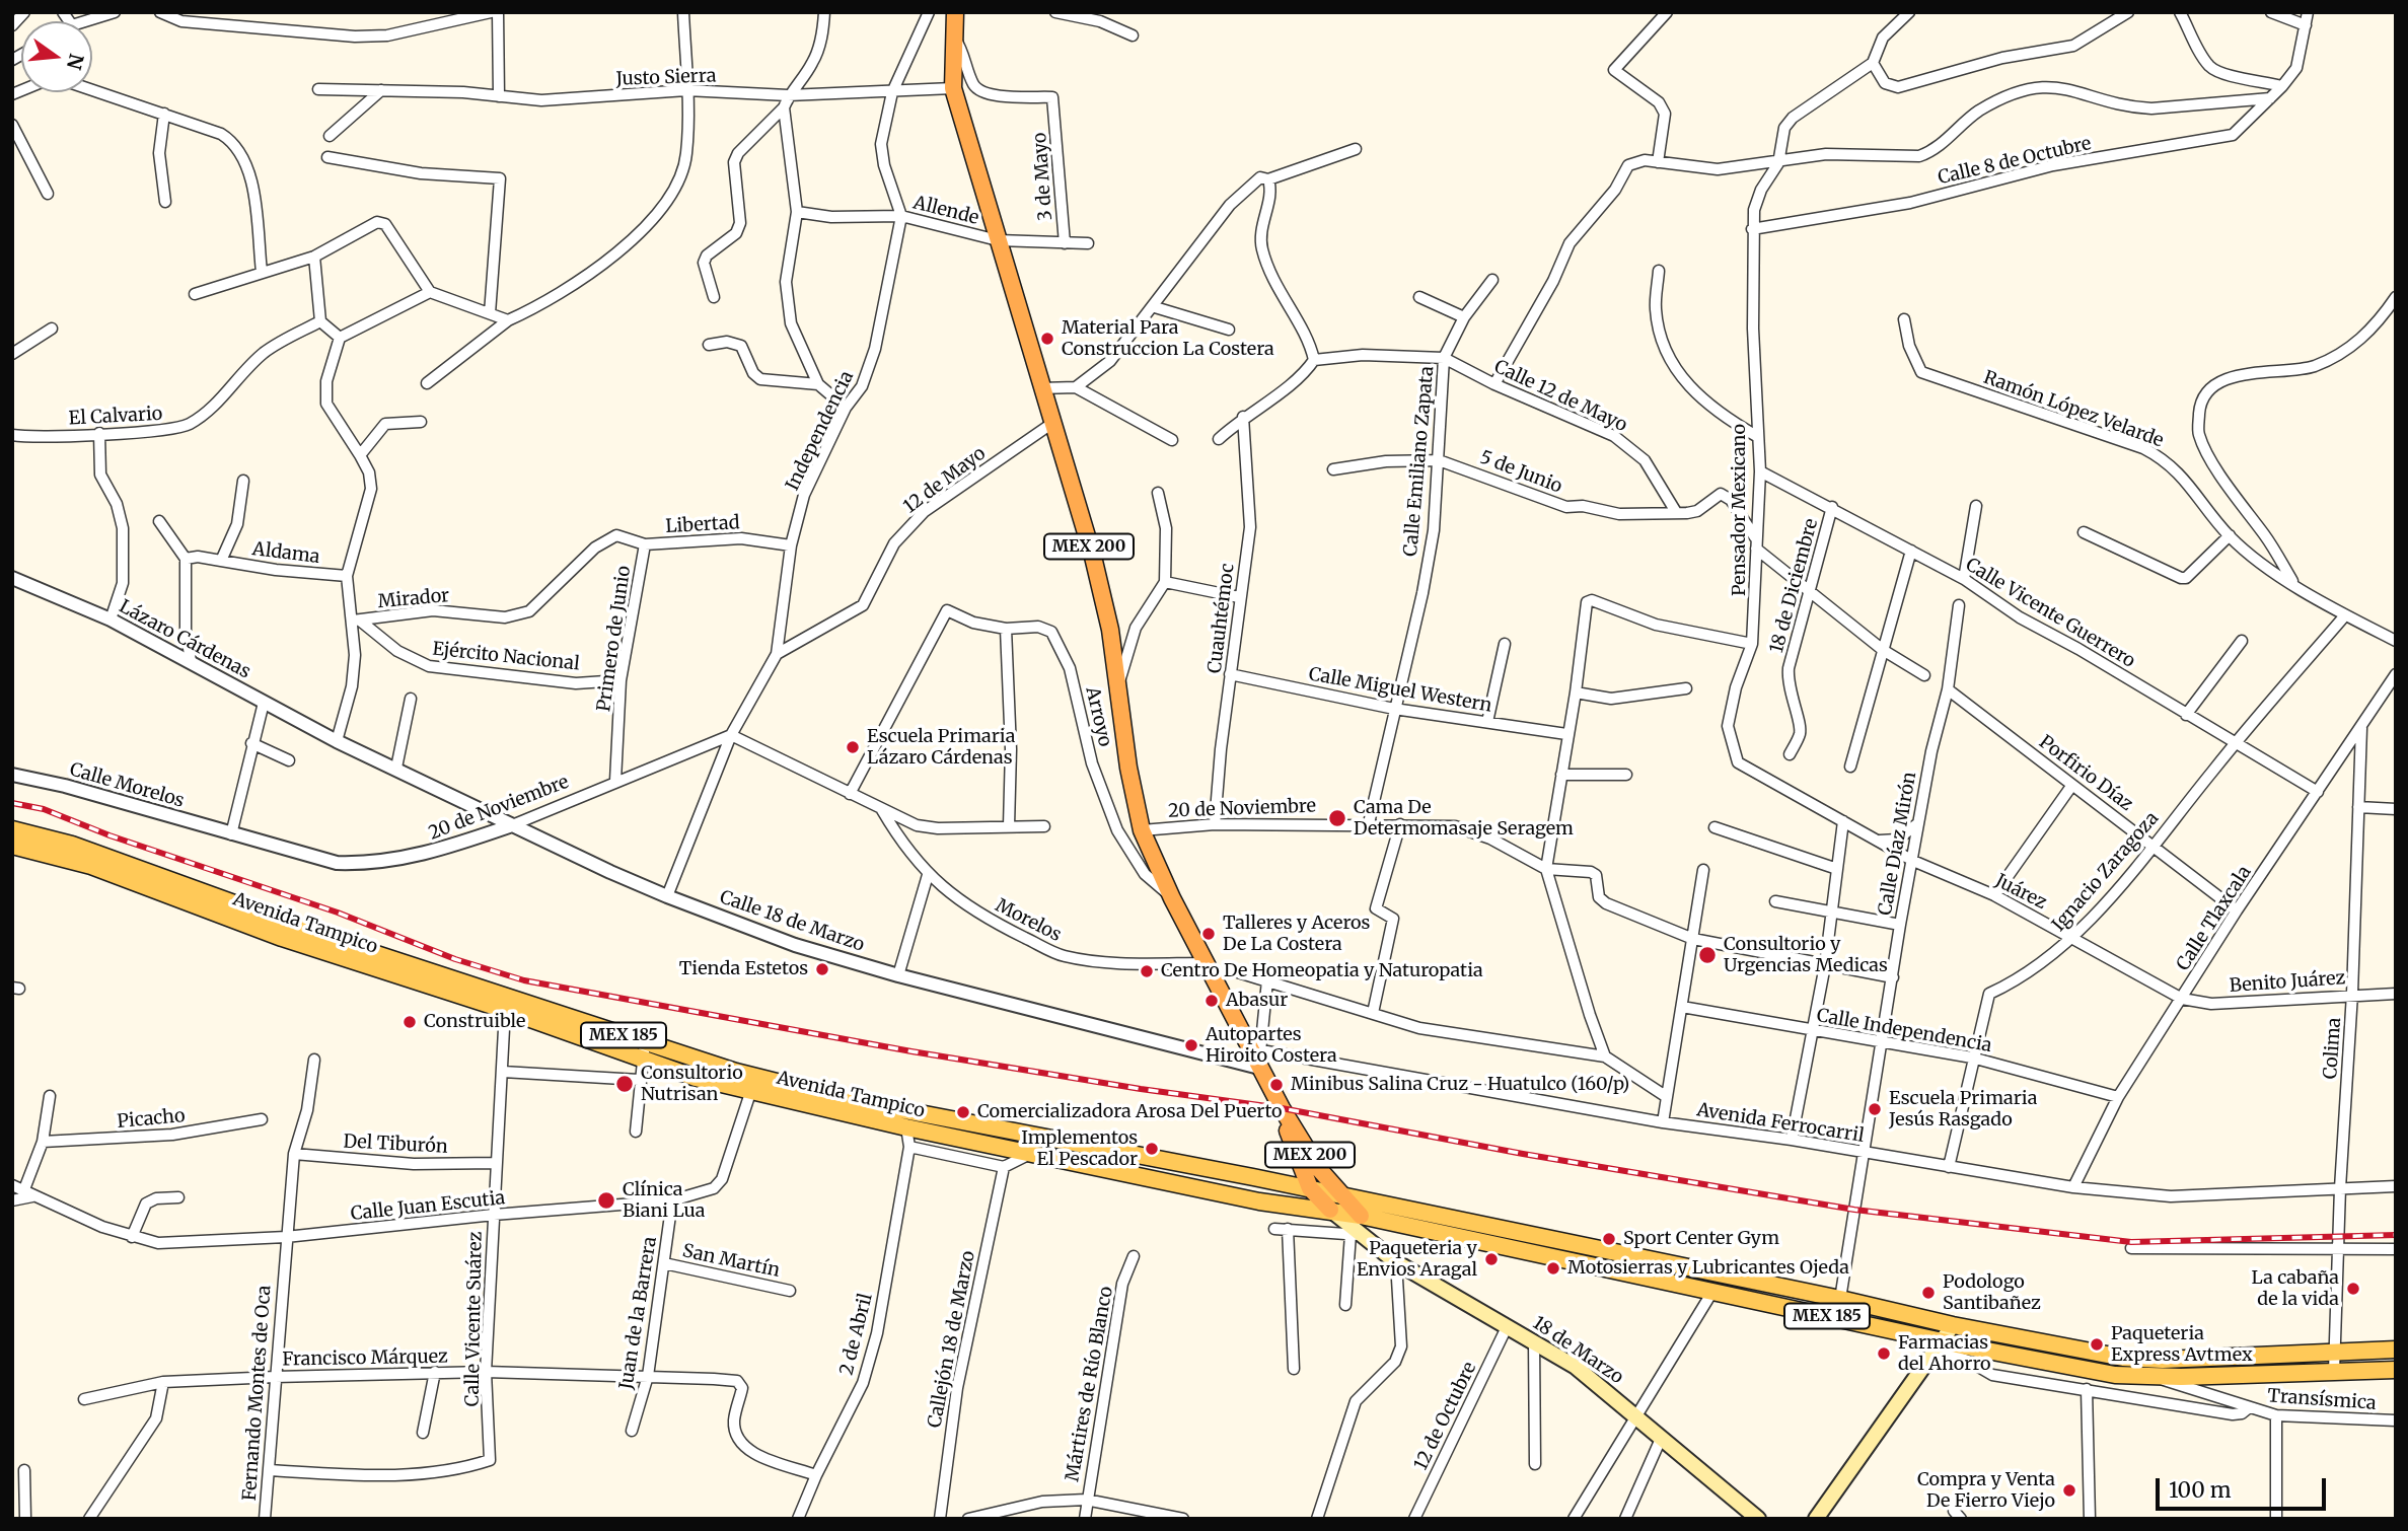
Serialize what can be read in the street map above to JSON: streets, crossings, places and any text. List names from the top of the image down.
{
  "streets": {
    "highway": ["MEX 200"],
    "main road": ["Avenida Tampico", "MEX 185", "18 de Marzo"],
    "street": [
      "Justo Sierra",
      "Calle 8 de Octubre",
      "3 de Mayo",
      "Allende",
      "Calle 12 de Mayo",
      "Ramón López Velarde",
      "El Calvario",
      "Independencia",
      "Calle Emiliano Zapata",
      "5 de Junio",
      "12 de Mayo",
      "Pensador Mexicano",
      "Libertad",
      "Aldama",
      "18 de Diciembre",
      "Mirador",
      "Calle Vicente Guerrero",
      "Cuauhtémoc",
      "Primero de Junio",
      "Lázaro Cárdenas",
      "Ejército Nacional",
      "Calle Miguel Western",
      "Arroyo",
      "Porfirio Díaz",
      "Calle Morelos",
      "20 de Noviembre",
      "Calle Díaz Mirón",
      "Ignacio Zaragoza",
      "Juárez",
      "Calle Tlaxcala",
      "Morelos",
      "Calle 18 de Marzo",
      "Benito Juárez",
      "Calle Independencia",
      "Colima",
      "Picacho",
      "Avenida Ferrocarril",
      "Del Tiburón",
      "Calle Juan Escutia",
      "San Martín",
      "Juan de la Barrera",
      "Calle Vicente Suárez",
      "2 de Abril",
      "Callejón 18 de Marzo",
      "Francisco Márquez",
      "Mártires de Río Blanco",
      "Fernando Montes de Oca",
      "Transísmica",
      "12 de Octubre"
    ]
  },
  "crossings": [
    ["Justo Sierra", "MEX 200"],
    ["Calle 8 de Octubre", "Pensador Mexicano"],
    ["3 de Mayo", "Allende"],
    ["3 de Mayo", "MEX 200"],
    ["Allende", "Independencia"],
    ["Allende", "MEX 200"],
    ["Calle 12 de Mayo", "Calle Emiliano Zapata"],
    ["Calle 12 de Mayo", "5 de Junio"],
    ["Ramón López Velarde", "Ignacio Zaragoza"],
    ["Independencia", "12 de Mayo"],
    ["Independencia", "Libertad"],
    ["Independencia", "20 de Noviembre"],
    ["Independencia", "Calle 18 de Marzo"],
    ["Calle Emiliano Zapata", "5 de Junio"],
    ["Calle Emiliano Zapata", "Calle Miguel Western"],
    ["Calle Emiliano Zapata", "20 de Noviembre"],
    ["5 de Junio", "Pensador Mexicano"],
    ["12 de Mayo", "MEX 200"],
    ["Pensador Mexicano", "Calle Vicente Guerrero"],
    ["Pensador Mexicano", "Juárez"],
    ["Libertad", "Mirador"],
    ["Libertad", "Primero de Junio"],
    ["MEX 200", "Arroyo"],
    ["MEX 200", "20 de Noviembre"],
    ["MEX 200", "Morelos"],
    ["MEX 200", "Calle 18 de Marzo"],
    ["MEX 200", "Avenida Tampico"],
    ["MEX 200", "MEX 185"],
    ["MEX 200", "Avenida Ferrocarril"],
    ["MEX 200", "18 de Marzo"],
    ["18 de Diciembre", "Calle Vicente Guerrero"],
    ["Mirador", "Ejército Nacional"],
    ["Calle Vicente Guerrero", "Ignacio Zaragoza"],
    ["Calle Vicente Guerrero", "Calle Tlaxcala"],
    ["Cuauhtémoc", "Calle Miguel Western"],
    ["Cuauhtémoc", "20 de Noviembre"],
    ["Primero de Junio", "Ejército Nacional"],
    ["Primero de Junio", "20 de Noviembre"],
    ["Lázaro Cárdenas", "Calle 18 de Marzo"],
    ["Porfirio Díaz", "Calle Díaz Mirón"],
    ["Porfirio Díaz", "Ignacio Zaragoza"],
    ["Porfirio Díaz", "Calle Tlaxcala"],
    ["Calle Morelos", "20 de Noviembre"],
    ["20 de Noviembre", "Calle Díaz Mirón"],
    ["20 de Noviembre", "Calle 18 de Marzo"],
    ["Calle Díaz Mirón", "Juárez"],
    ["Calle Díaz Mirón", "Calle Independencia"],
    ["Calle Díaz Mirón", "MEX 185"],
    ["Calle Díaz Mirón", "Avenida Ferrocarril"],
    ["Ignacio Zaragoza", "Juárez"],
    ["Ignacio Zaragoza", "Calle Independencia"],
    ["Ignacio Zaragoza", "Avenida Ferrocarril"],
    ["Juárez", "Calle Tlaxcala"],
    ["Juárez", "Benito Juárez"],
    ["Calle Tlaxcala", "Benito Juárez"],
    ["Calle Tlaxcala", "Calle Independencia"],
    ["Calle Tlaxcala", "Colima"],
    ["Calle Tlaxcala", "Avenida Ferrocarril"],
    ["Calle 18 de Marzo", "Avenida Ferrocarril"],
    ["Avenida Tampico", "MEX 185"],
    ["Avenida Tampico", "Calle Juan Escutia"],
    ["Avenida Tampico", "Calle Vicente Suárez"],
    ["Avenida Tampico", "2 de Abril"],
    ["Avenida Tampico", "18 de Marzo"],
    ["Benito Juárez", "Colima"],
    ["MEX 185", "Colima"],
    ["MEX 185", "18 de Marzo"],
    ["MEX 185", "Transísmica"],
    ["Colima", "Avenida Ferrocarril"],
    ["Del Tiburón", "Calle Vicente Suárez"],
    ["Del Tiburón", "Fernando Montes de Oca"],
    ["Calle Juan Escutia", "Juan de la Barrera"],
    ["Calle Juan Escutia", "Calle Vicente Suárez"],
    ["Calle Juan Escutia", "Fernando Montes de Oca"],
    ["San Martín", "Juan de la Barrera"],
    ["Juan de la Barrera", "Francisco Márquez"],
    ["Calle Vicente Suárez", "Francisco Márquez"],
    ["Calle Vicente Suárez", "Fernando Montes de Oca"],
    ["2 de Abril", "Francisco Márquez"],
    ["18 de Marzo", "12 de Octubre"],
    ["Francisco Márquez", "Fernando Montes de Oca"]
  ],
  "places": [
    "Material Para Construccion La Costera",
    "Escuela Primaria Lázaro Cárdenas",
    "Cama De Determomasaje Seragem",
    "Talleres y Aceros De La Costera",
    "Consultorio y Urgencias Medicas",
    "Tienda Estetos",
    "Centro De Homeopatia y Naturopatia",
    "Abasur",
    "Construible",
    "Autopartes Hiroito Costera",
    "Consultorio Nutrisan",
    "Minibus Salina Cruz - Huatulco (160/p)",
    "Escuela Primaria Jesús Rasgado",
    "Comercializadora Arosa Del Puerto",
    "Implementos El Pescador",
    "Clínica Biani Lua",
    "Sport Center Gym",
    "Paqueteria y Envios Aragal",
    "Motosierras y Lubricantes Ojeda",
    "La cabaña de la vida",
    "Podologo Santibañez",
    "Paqueteria Express Avtmex",
    "Farmacias del Ahorro",
    "Compra y Venta De Fierro Viejo"
  ],
  "scale_bar": "100 m",
  "north": "right"
}
